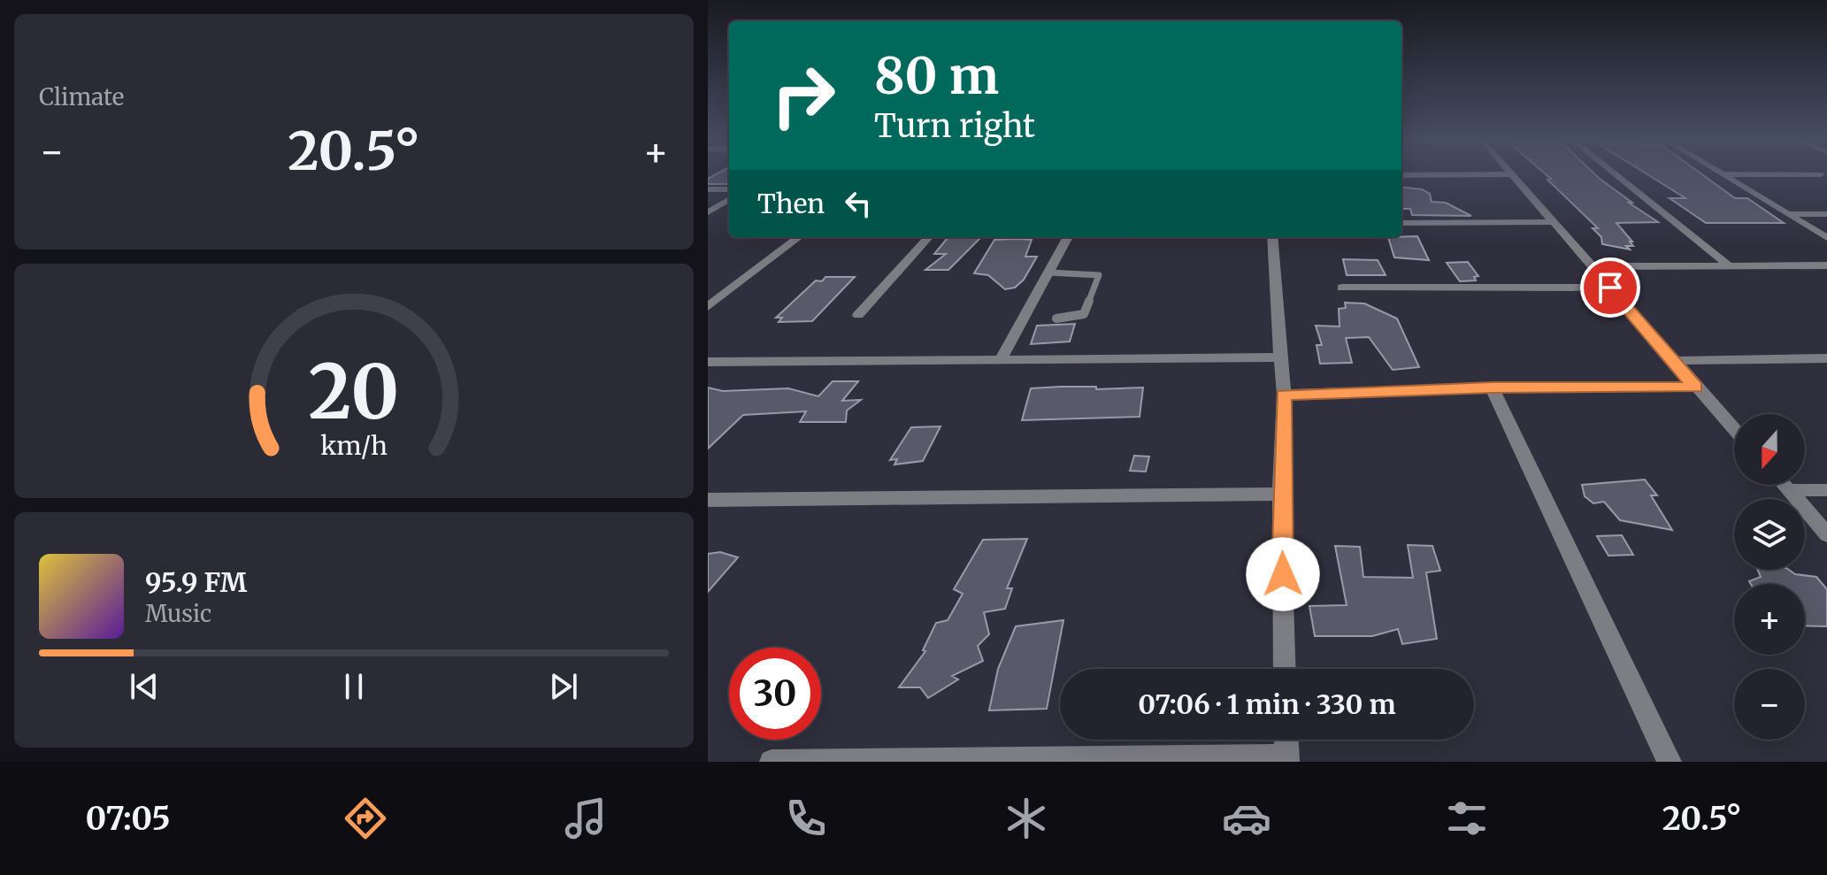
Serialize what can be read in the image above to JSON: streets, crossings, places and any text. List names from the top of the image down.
{
  "north": "bottom",
  "page": {
    "tile": "Climate",
    "turn": ["80 m", "Turn right"],
    "heat": ["−", "20.5°", "+"],
    "then": "Then",
    "map_buttons": ["+", "−"],
    "song": ["95.9 FM", "Music"],
    "limit": "30",
    "trip": "07:06 · 1 min · 330 m",
    "tabs": ["07:05", "20.5°"],
    "gauge": ["20", "km/h"]
  }
}
